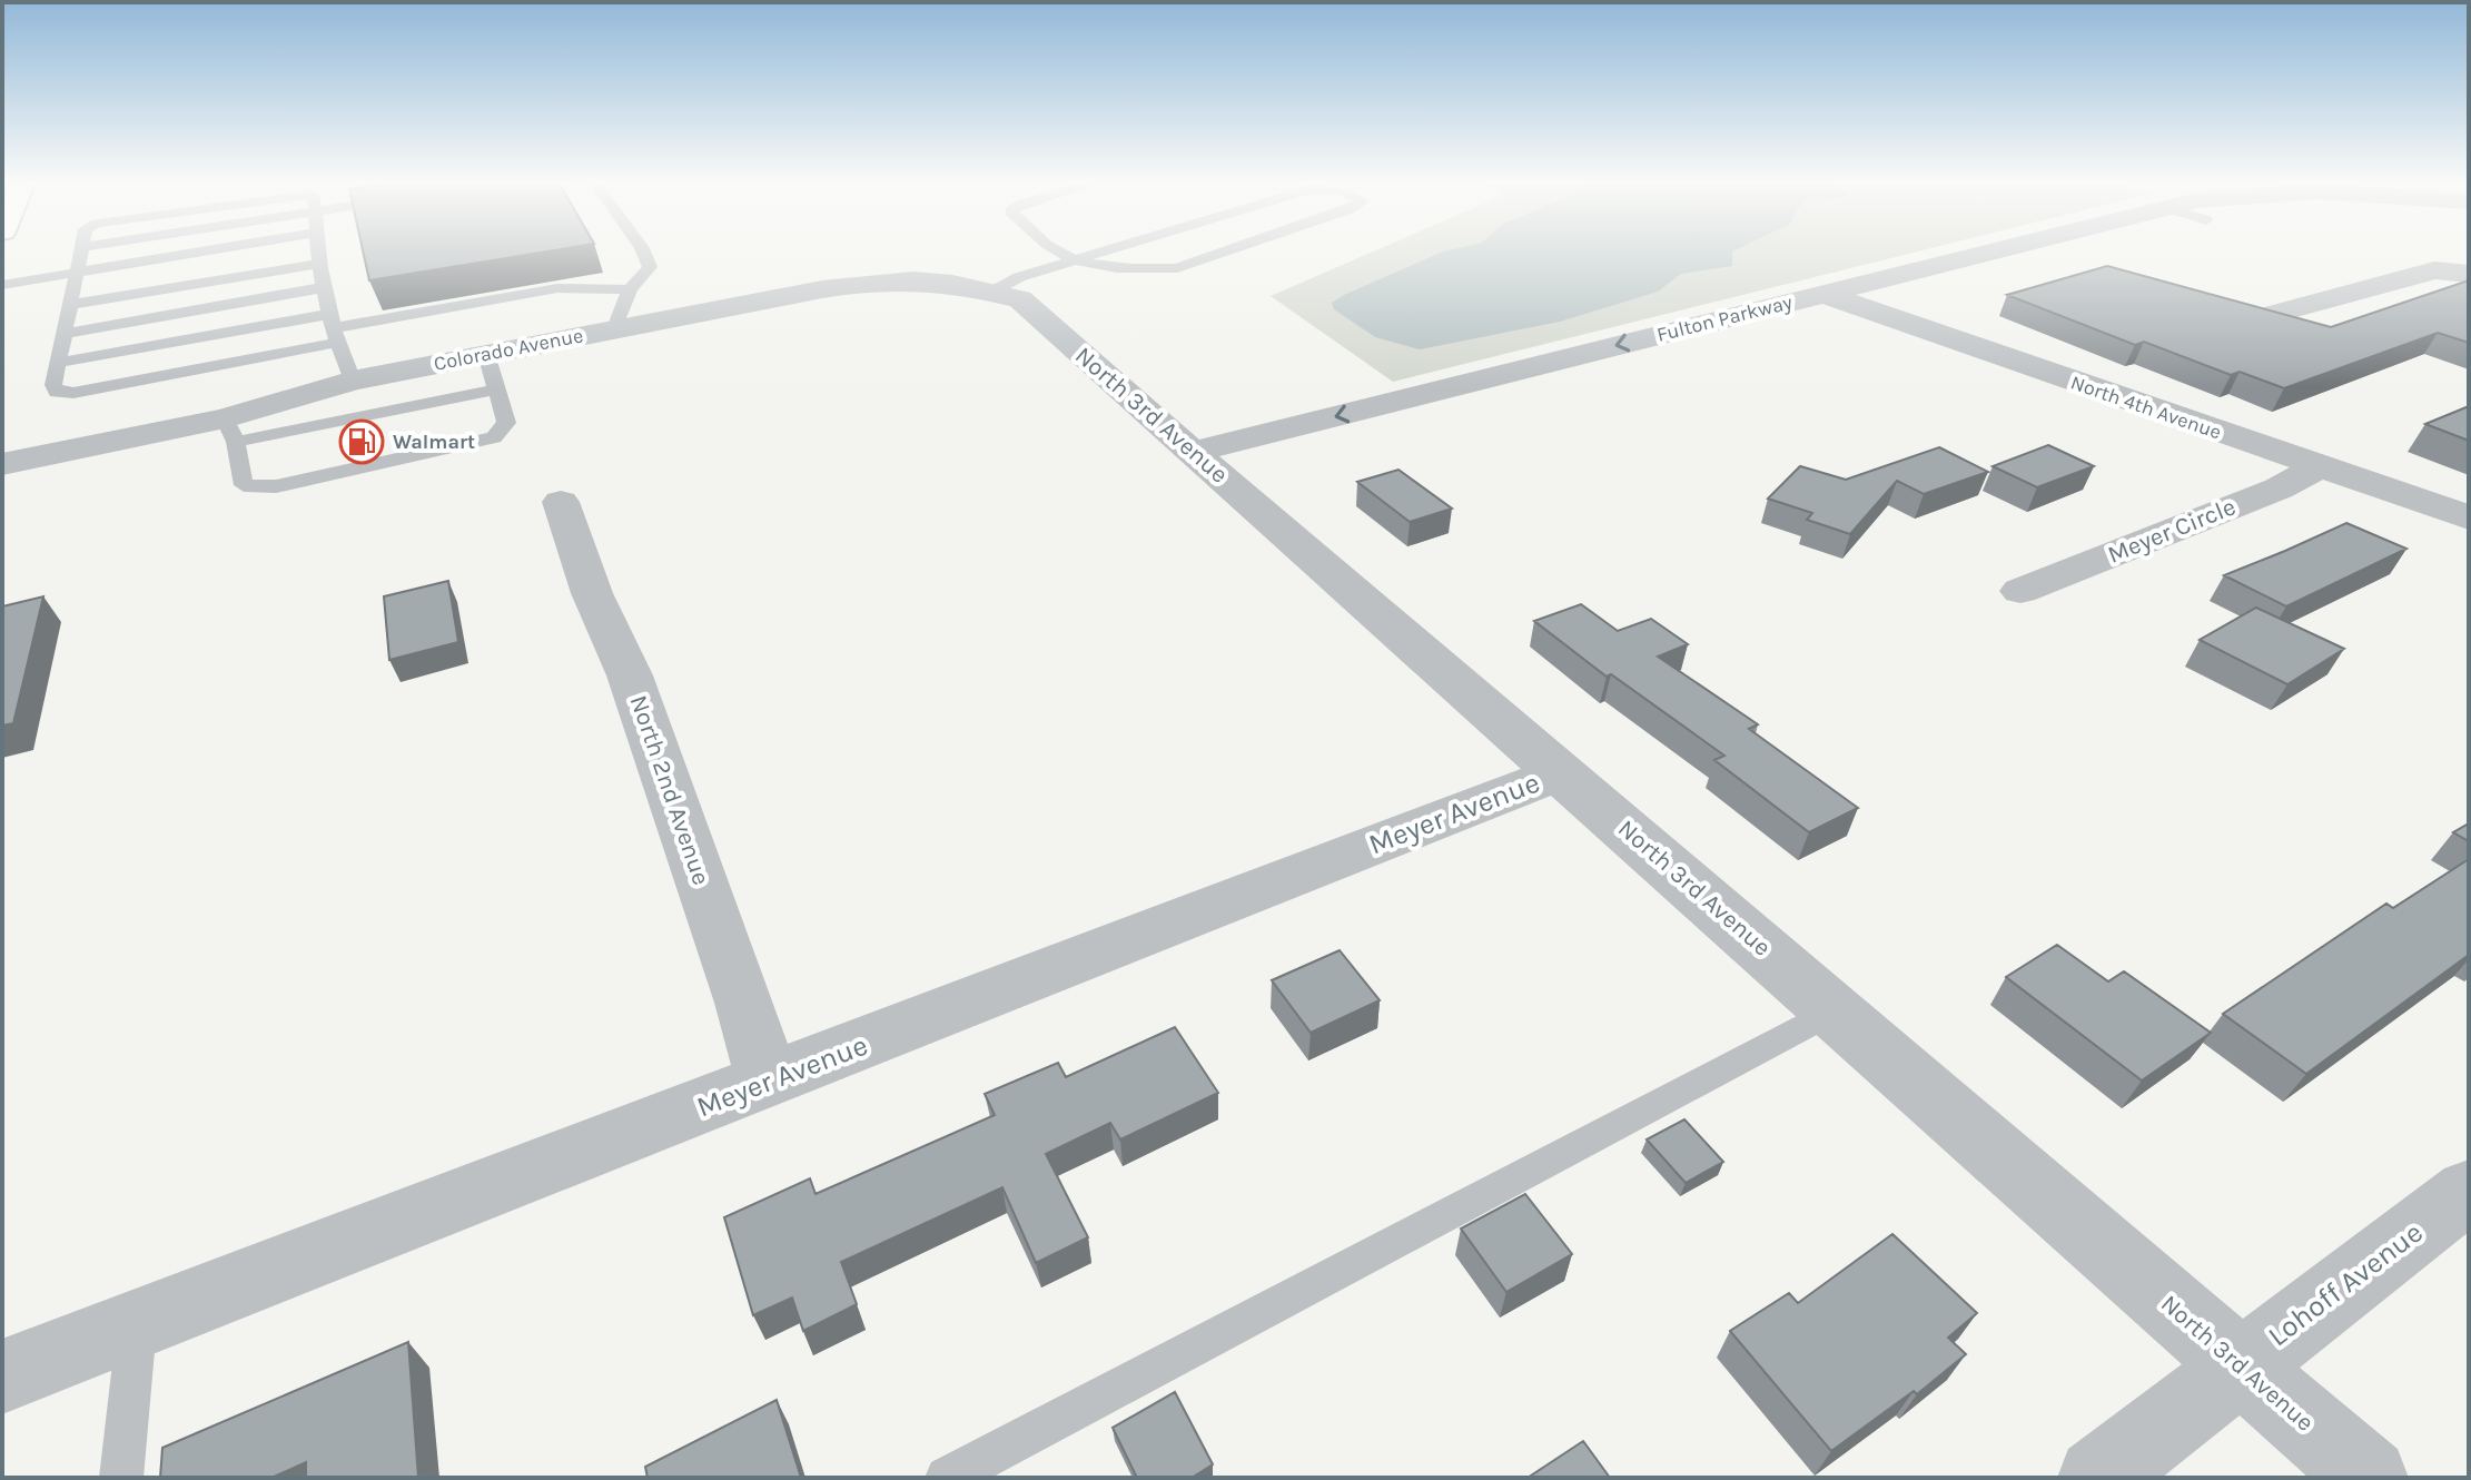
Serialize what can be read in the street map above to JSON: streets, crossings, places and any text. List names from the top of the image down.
{
  "streets": {
    "street": [
      "Fulton Parkway",
      "Colorado Avenue",
      "North 4th Avenue",
      "North 3rd Avenue",
      "Meyer Circle",
      "North 2nd Avenue",
      "Meyer Avenue",
      "Lohoff Avenue"
    ]
  },
  "crossings": [
    ["Fulton Parkway", "North 4th Avenue"],
    ["Fulton Parkway", "North 3rd Avenue"],
    ["Colorado Avenue", "North 3rd Avenue"],
    ["North 4th Avenue", "Meyer Circle"],
    ["North 3rd Avenue", "Meyer Avenue"],
    ["North 3rd Avenue", "Lohoff Avenue"],
    ["North 2nd Avenue", "Meyer Avenue"]
  ],
  "places": {
    "fuel station": ["Walmart"]
  }
}
